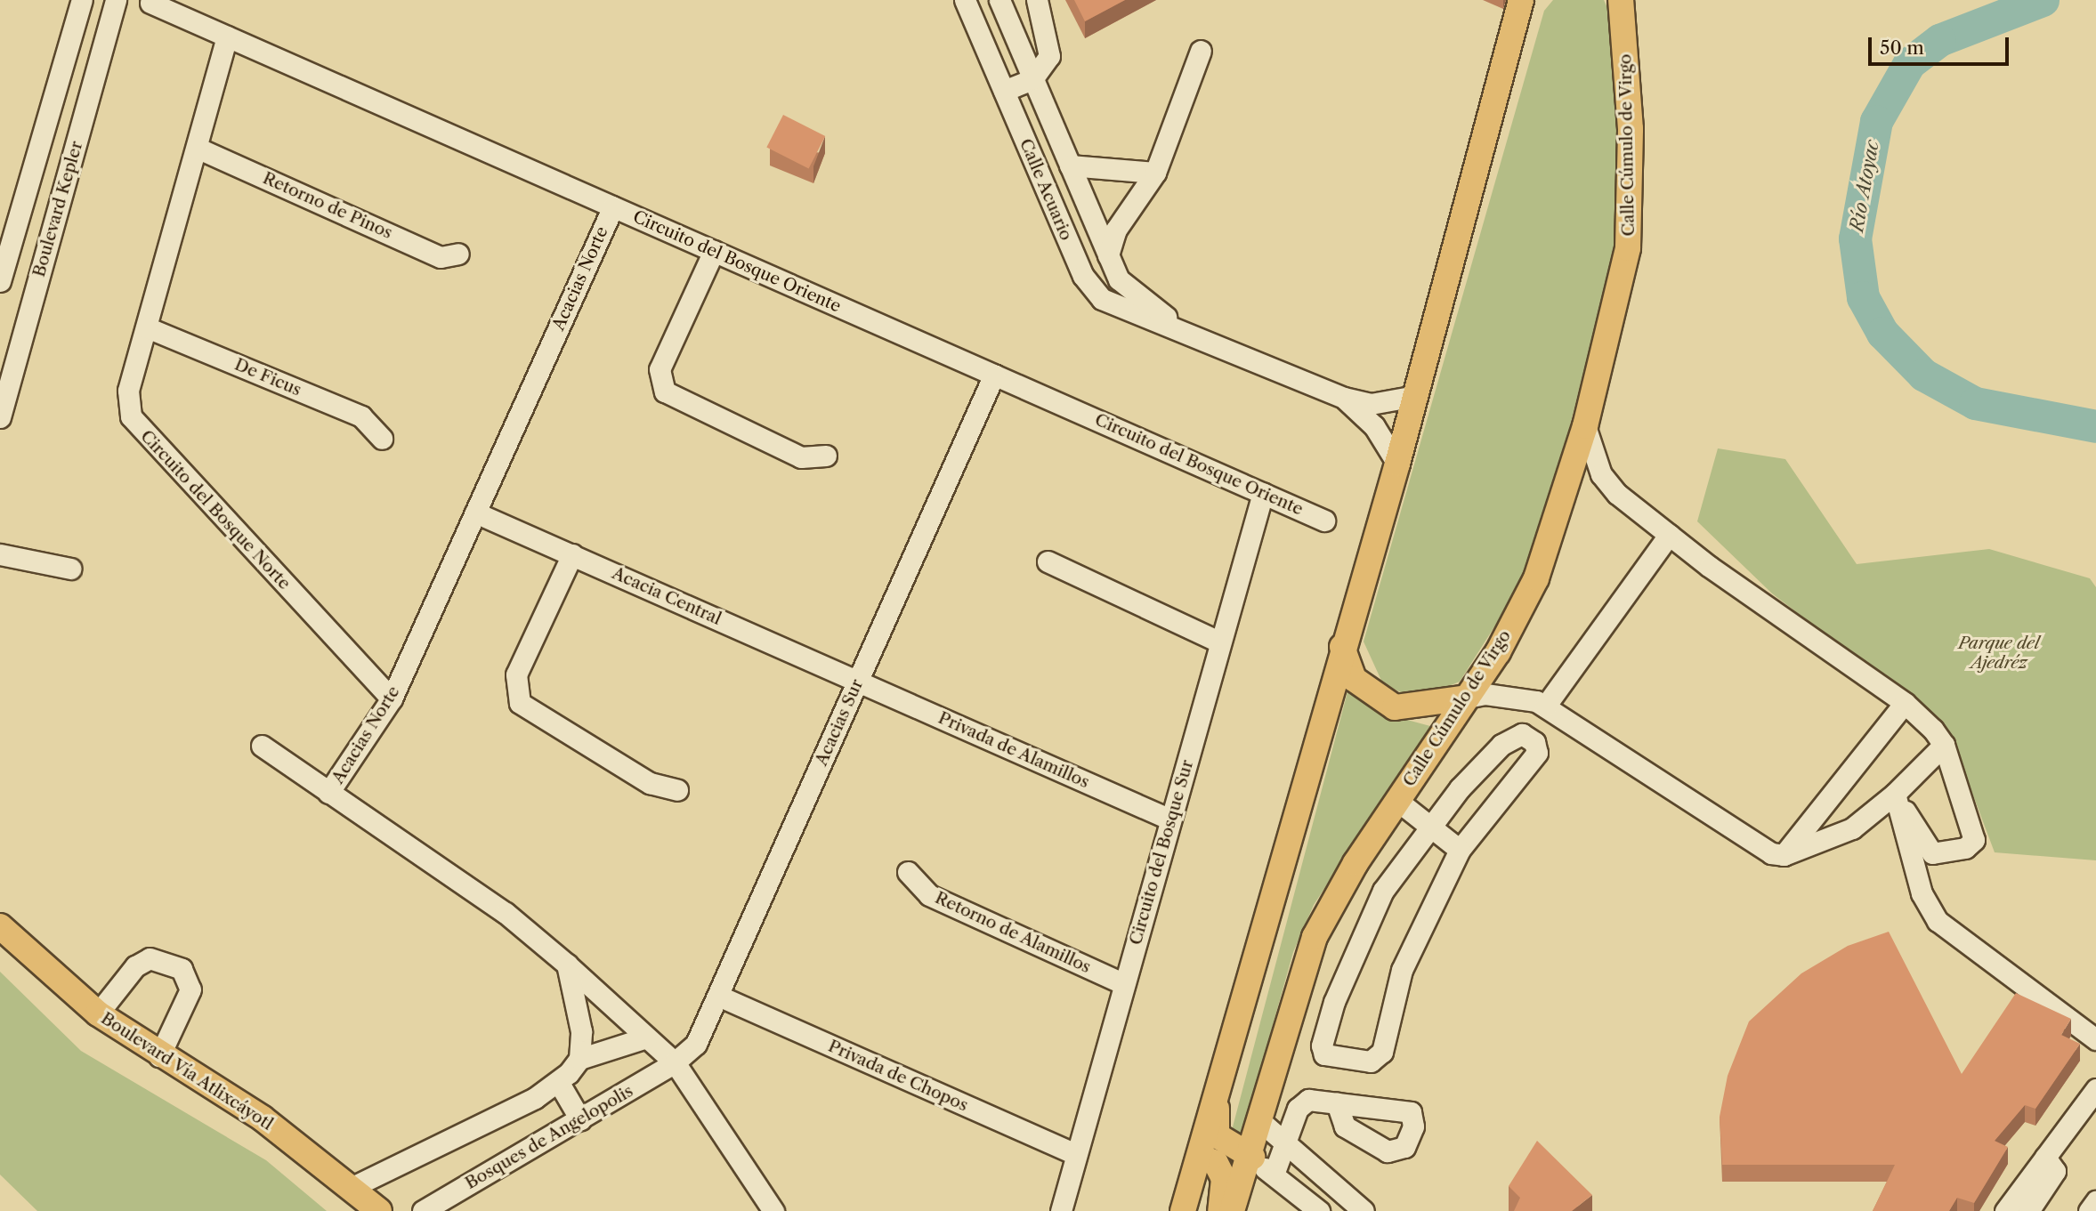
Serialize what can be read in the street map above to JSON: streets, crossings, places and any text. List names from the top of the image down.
{
  "streets": {
    "main road": ["Calle Cúmulo de Virgo", "Boulevard Vía Atlixcáyotl"],
    "street": [
      "Calle Acuario",
      "Retorno de Pinos",
      "Boulevard Kepler",
      "Circuito del Bosque Oriente",
      "Acacias Norte",
      "De Ficus",
      "Circuito del Bosque Norte",
      "Acacia Central",
      "Acacias Sur",
      "Privada de Alamillos",
      "Circuito del Bosque Sur",
      "Retorno de Alamillos",
      "Privada de Chopos",
      "Bosques de Angelopolis"
    ]
  },
  "crossings": [
    ["Retorno de Pinos", "Circuito del Bosque Norte"],
    ["Circuito del Bosque Oriente", "Acacias Norte"],
    ["Circuito del Bosque Oriente", "Circuito del Bosque Norte"],
    ["Circuito del Bosque Oriente", "Acacias Sur"],
    ["Circuito del Bosque Oriente", "Circuito del Bosque Sur"],
    ["Acacias Norte", "Circuito del Bosque Norte"],
    ["Acacias Norte", "Acacia Central"],
    ["Acacias Norte", "Acacias Sur"],
    ["Acacias Norte", "Bosques de Angelopolis"],
    ["De Ficus", "Circuito del Bosque Norte"],
    ["Acacia Central", "Acacias Sur"],
    ["Acacia Central", "Privada de Alamillos"],
    ["Acacias Sur", "Privada de Alamillos"],
    ["Acacias Sur", "Privada de Chopos"],
    ["Acacias Sur", "Bosques de Angelopolis"],
    ["Privada de Alamillos", "Circuito del Bosque Sur"],
    ["Circuito del Bosque Sur", "Retorno de Alamillos"],
    ["Circuito del Bosque Sur", "Privada de Chopos"]
  ],
  "water": ["Río Atoyac"],
  "parks": ["Parque del Ajedréz"],
  "scale_bar": "50 m"
}
